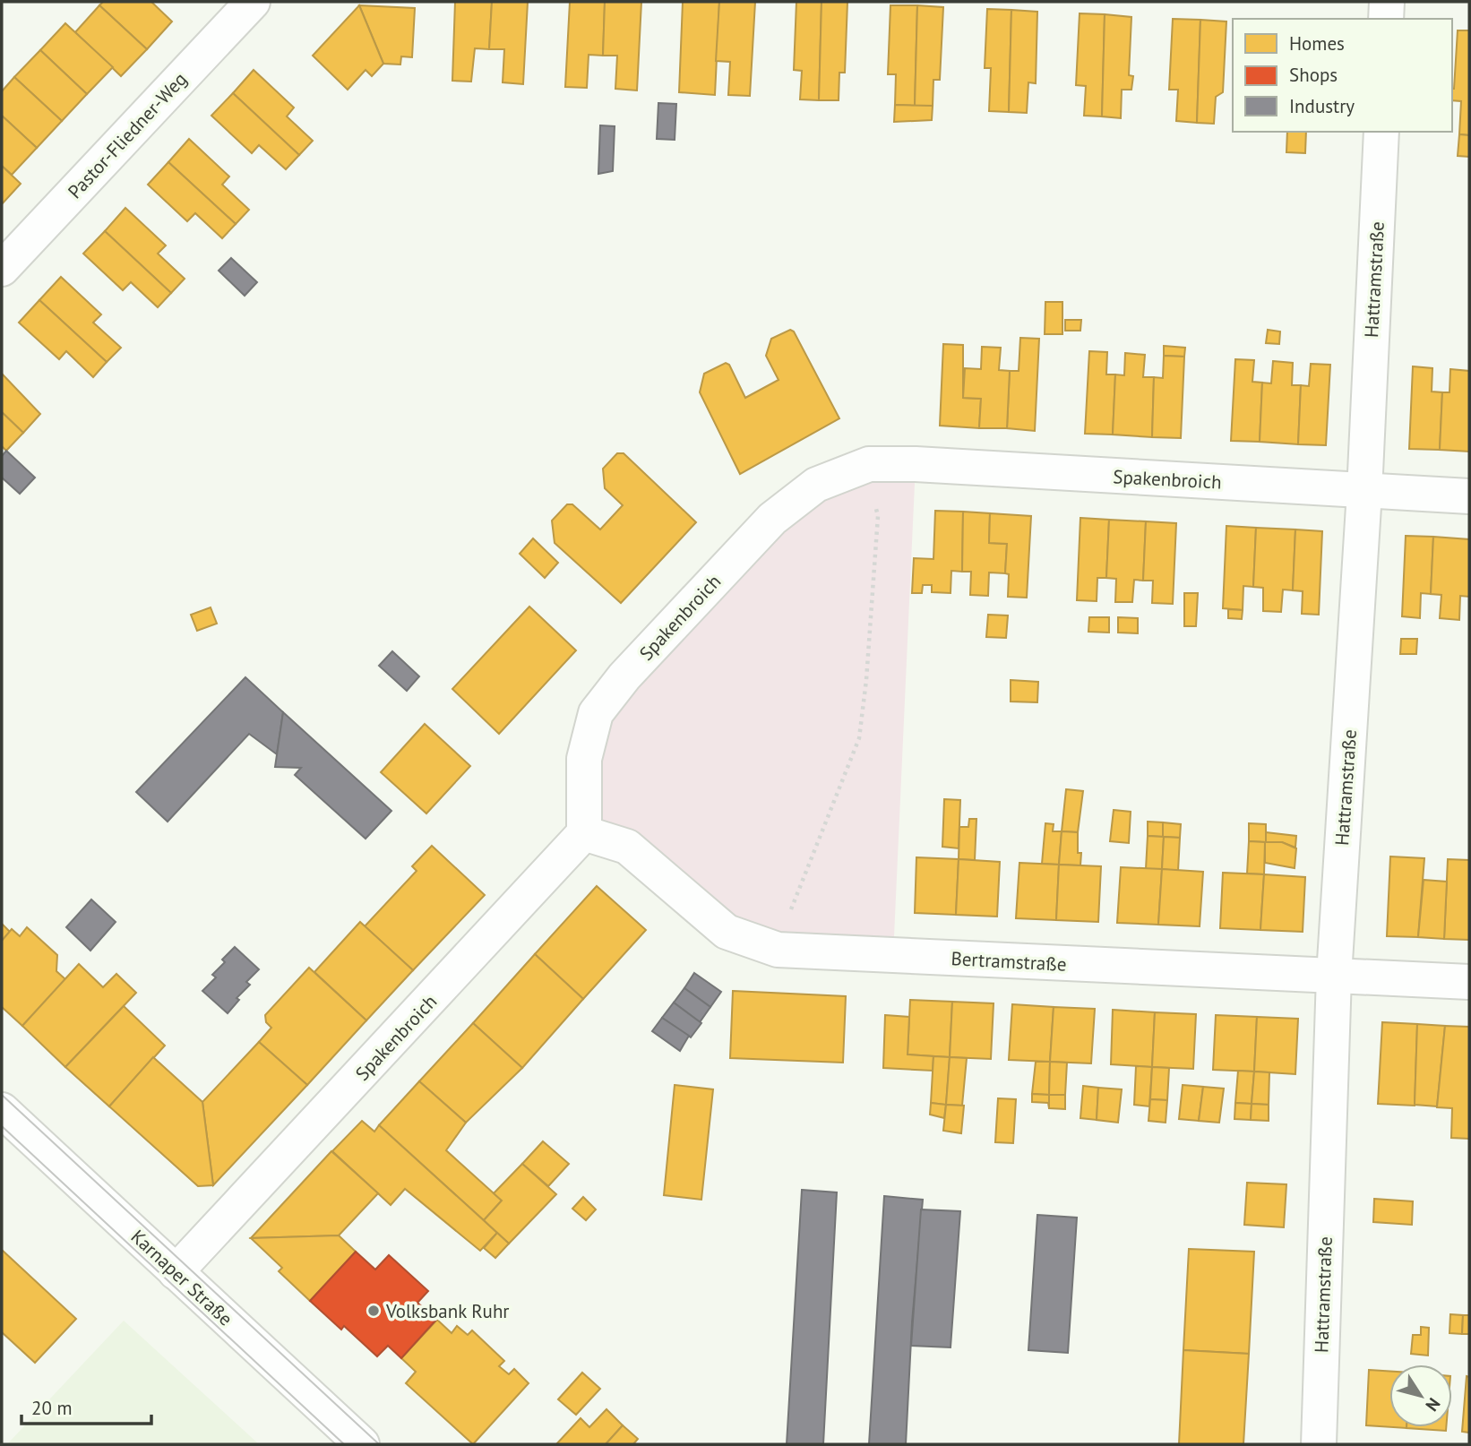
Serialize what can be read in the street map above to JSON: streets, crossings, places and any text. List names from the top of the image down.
{
  "streets": {
    "street": [
      "Pastor-Fliedner-Weg",
      "Hattramstraße",
      "Spakenbroich",
      "Bertramstraße",
      "Karnaper Straße"
    ]
  },
  "crossings": [
    ["Hattramstraße", "Spakenbroich"],
    ["Hattramstraße", "Bertramstraße"],
    ["Spakenbroich", "Bertramstraße"],
    ["Spakenbroich", "Karnaper Straße"]
  ],
  "places": ["Volksbank Ruhr"],
  "legend": ["Homes", "Shops", "Industry"],
  "scale_bar": "20 m",
  "north": "bottom right"
}
